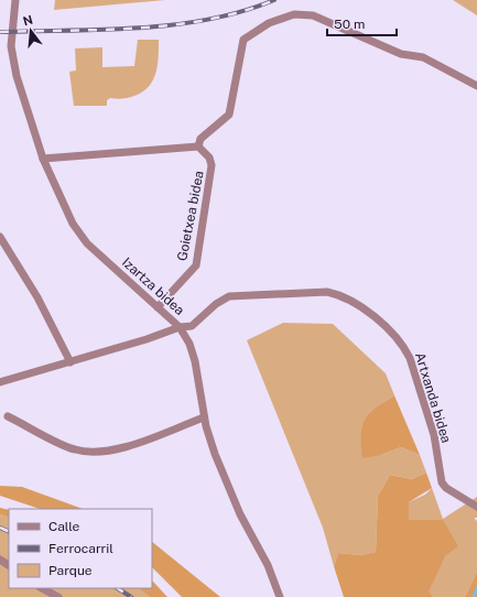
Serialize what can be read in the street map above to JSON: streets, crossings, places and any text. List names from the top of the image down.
{
  "streets": {
    "street": ["Goietxea bidea", "Izartza bidea", "Artxanda bidea"]
  },
  "crossings": [
    ["Goietxea bidea", "Izartza bidea"],
    ["Izartza bidea", "Artxanda bidea"]
  ],
  "legend": ["Calle", "Ferrocarril", "Parque"],
  "scale_bar": "50 m",
  "north": "top"
}
